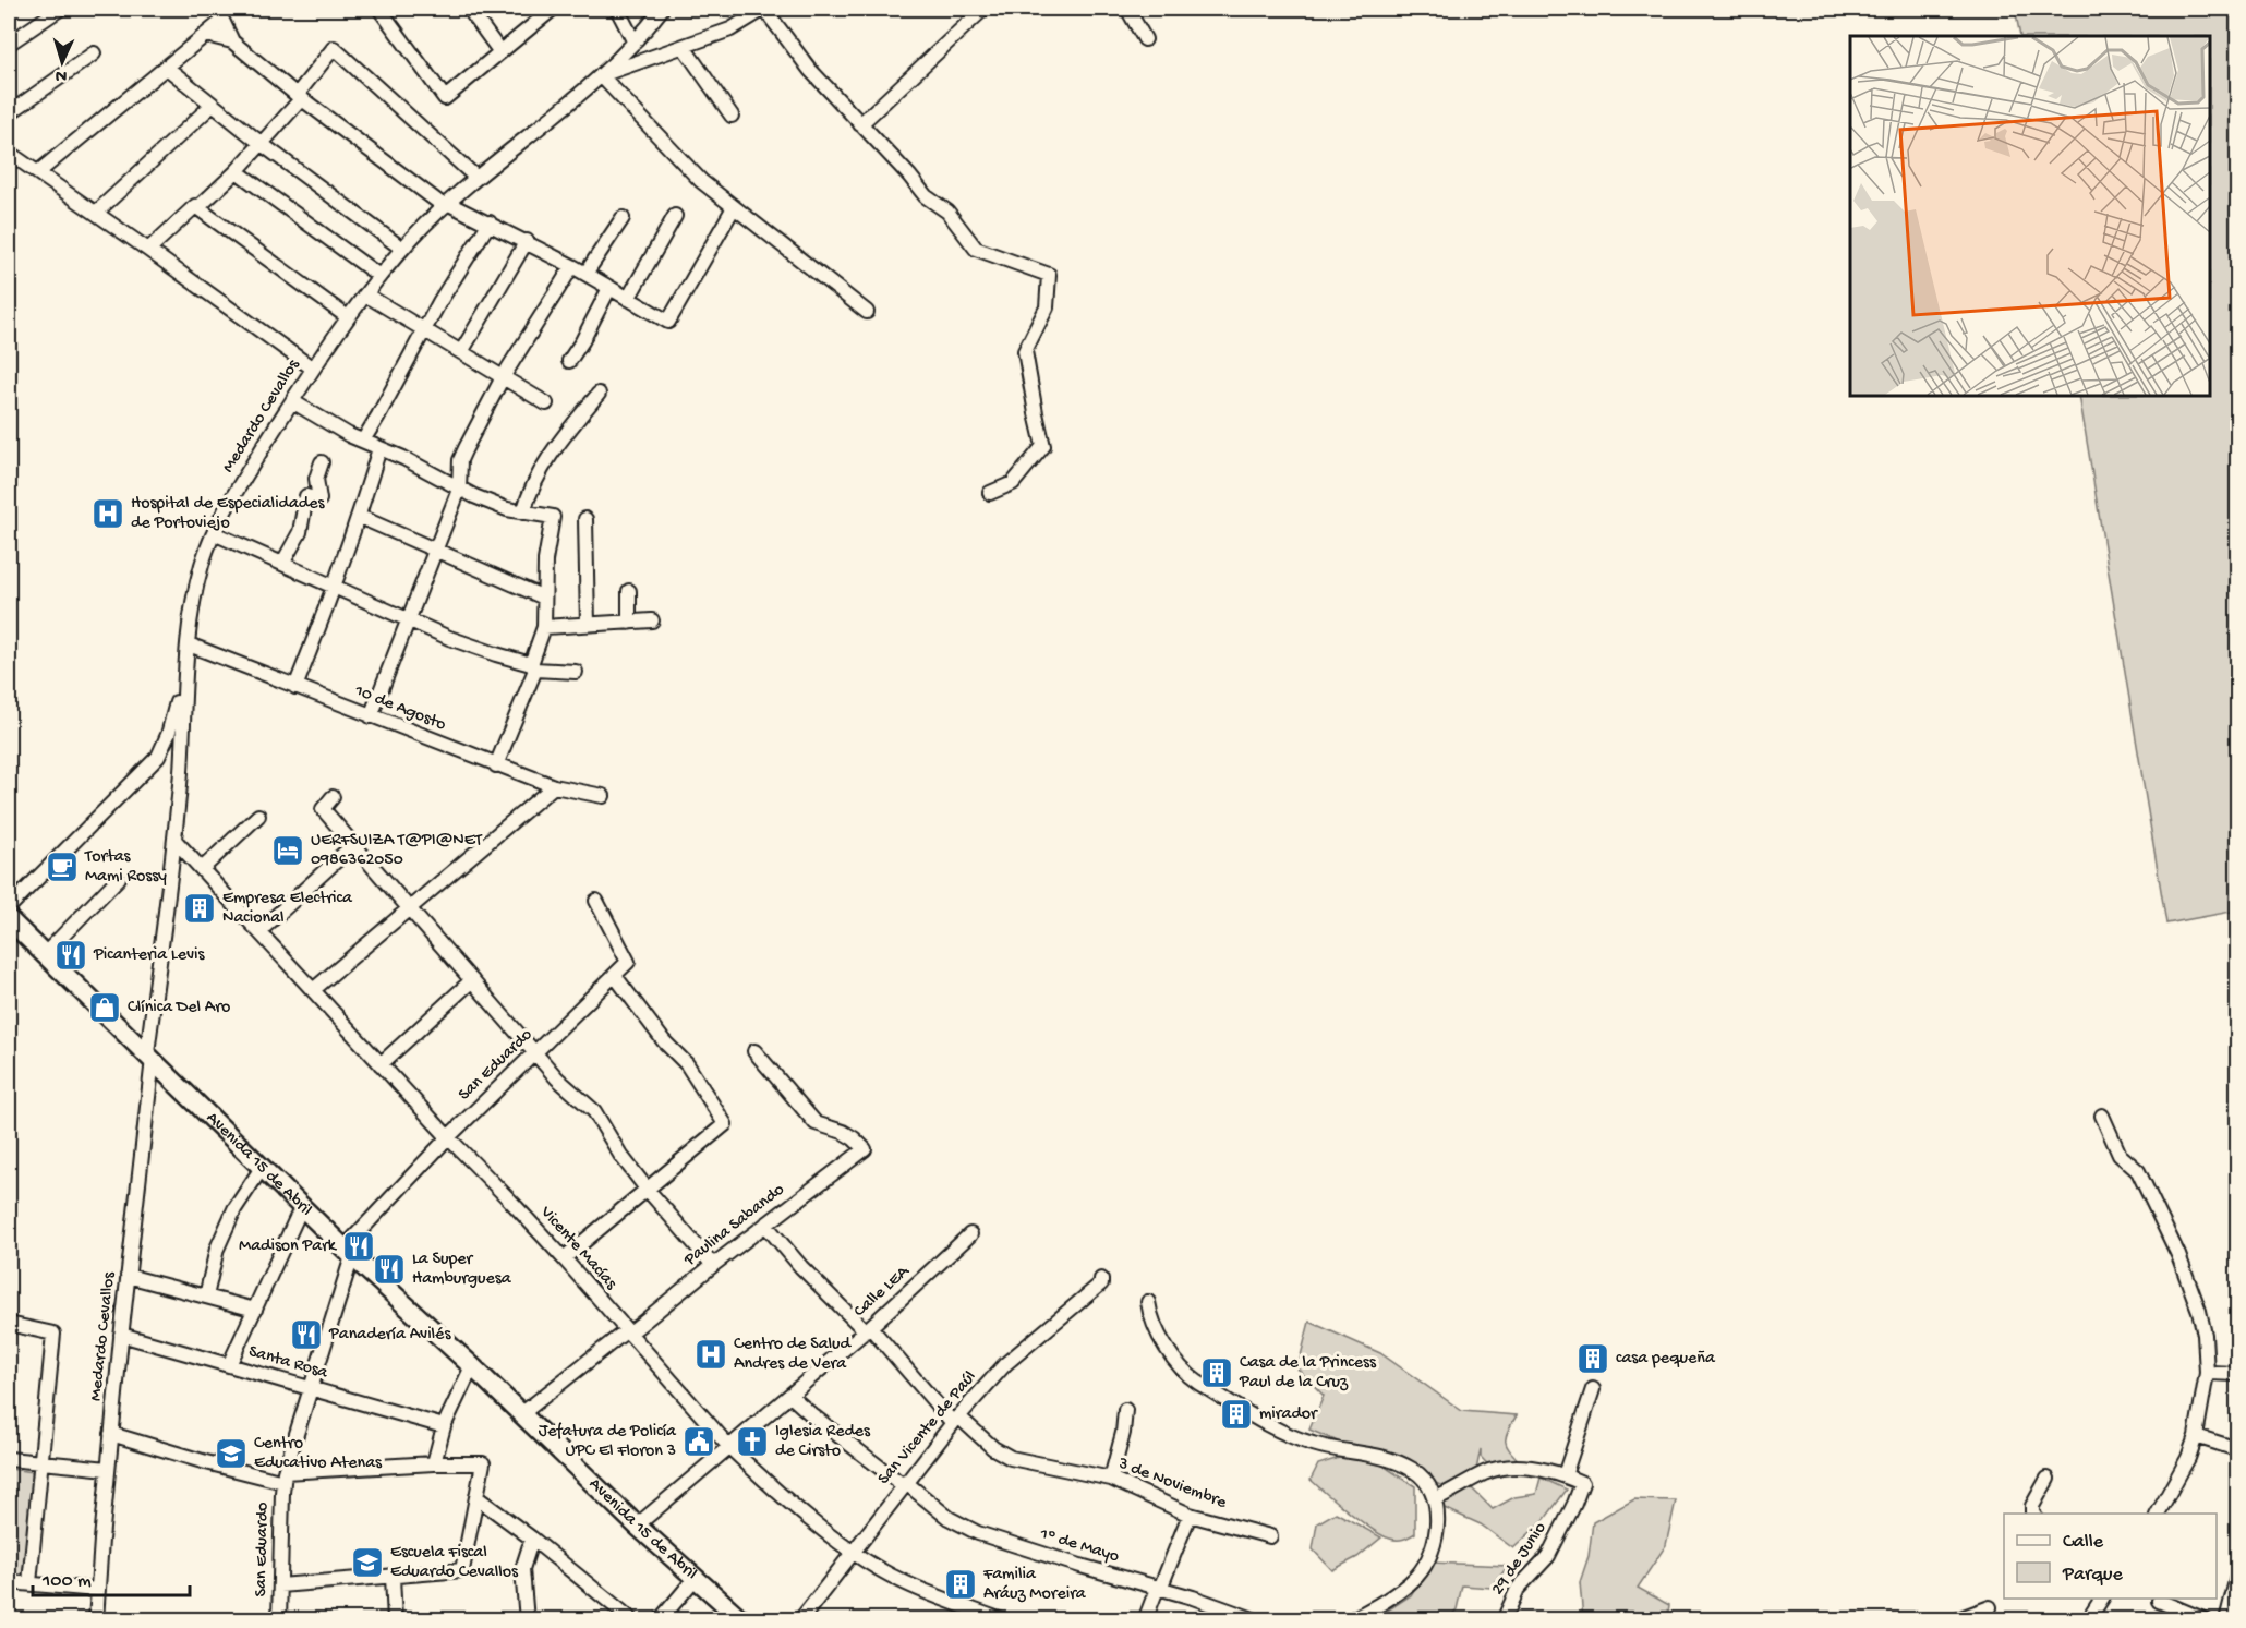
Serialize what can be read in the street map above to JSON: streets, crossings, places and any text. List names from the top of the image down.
{
  "streets": {
    "main road": ["Avenida 15 de Abril"],
    "street": [
      "Medardo Cevallos",
      "10 de Agosto",
      "San Eduardo",
      "Paulina Sabando",
      "Vicente Macías",
      "Calle LEA",
      "Santa Rosa",
      "San Vicente de Paúl",
      "3 de Noviembre",
      "1º de Mayo",
      "29 de Junio"
    ]
  },
  "crossings": [
    ["Medardo Cevallos", "10 de Agosto"],
    ["Medardo Cevallos", "Avenida 15 de Abril"],
    ["Medardo Cevallos", "Vicente Macías"],
    ["Medardo Cevallos", "Santa Rosa"],
    ["San Eduardo", "Avenida 15 de Abril"],
    ["San Eduardo", "Vicente Macías"],
    ["San Eduardo", "Santa Rosa"],
    ["Avenida 15 de Abril", "Paulina Sabando"],
    ["Avenida 15 de Abril", "Calle LEA"],
    ["Paulina Sabando", "Vicente Macías"],
    ["Paulina Sabando", "3 de Noviembre"],
    ["Vicente Macías", "Calle LEA"],
    ["Vicente Macías", "San Vicente de Paúl"],
    ["Calle LEA", "3 de Noviembre"],
    ["Calle LEA", "1º de Mayo"],
    ["San Vicente de Paúl", "3 de Noviembre"],
    ["San Vicente de Paúl", "1º de Mayo"]
  ],
  "places": {
    "hospital": ["Hospital de Especialidades de Portoviejo", "Centro de Salud Andres de Vera"],
    "hotel": ["UERFSUIZA T@PI@NET 0986362050"],
    "cafe": ["Tortas Mami Rossy"],
    "building": [
      "Empresa Electrica Nacional",
      "casa pequeña",
      "Casa de la Princess Paul de la Cruz",
      "mirador",
      "Familia Aráuz Moreira"
    ],
    "restaurant": [
      "Picanteria Levis",
      "Madison Park",
      "La Super Hamburguesa",
      "Panadería Avilés"
    ],
    "shop": ["Clínica Del Aro"],
    "public building": ["Jefatura de Policía UPC El Floron 3"],
    "church": ["Iglesia Redes de Cirsto"],
    "school or university": ["Centro Educativo Atenas", "Escuela Fiscal Eduardo Cevallos"]
  },
  "legend": ["Calle", "Parque"],
  "scale_bar": "100 m",
  "north": "bottom"
}
